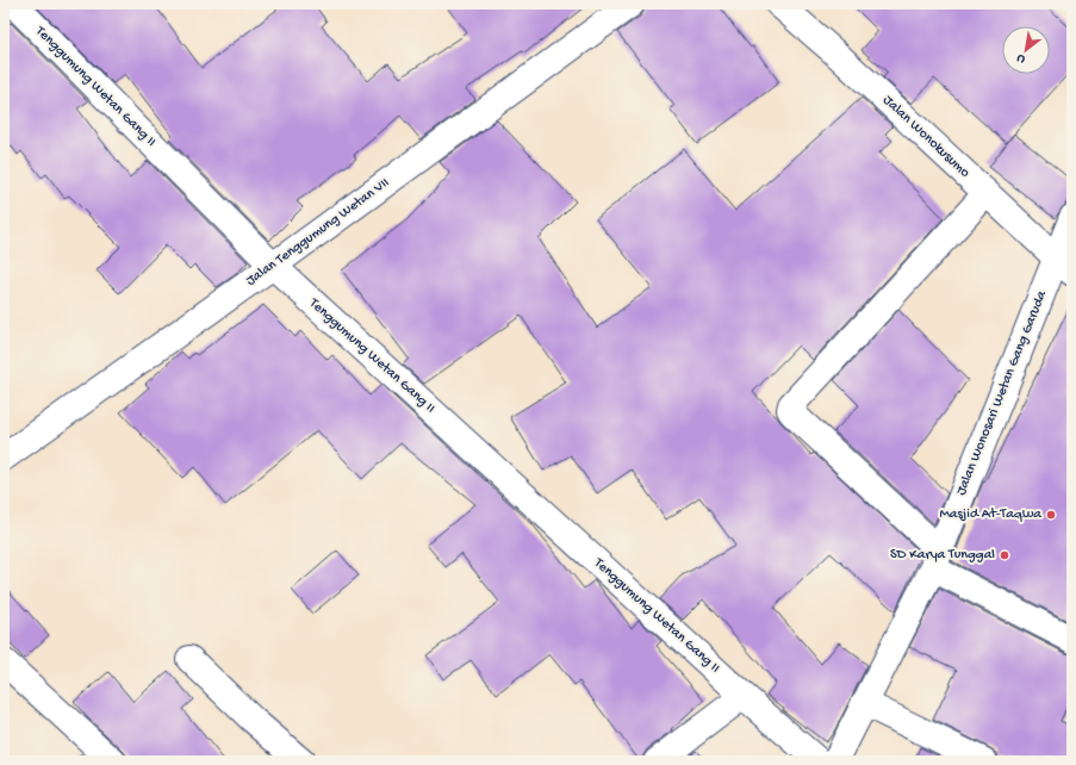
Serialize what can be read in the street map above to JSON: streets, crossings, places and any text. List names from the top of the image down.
{
  "streets": {
    "street": [
      "Tenggumung Wetan Gang II",
      "Jalan Wonokusumo",
      "Jalan Tenggumung Wetan VII",
      "Jalan Wonosari Wetan Gang Garuda"
    ]
  },
  "crossings": [
    ["Tenggumung Wetan Gang II", "Jalan Tenggumung Wetan VII"],
    ["Jalan Wonokusumo", "Jalan Wonosari Wetan Gang Garuda"]
  ],
  "places": ["Masjid At-Taqwa", "SD Karya Tunggal"],
  "north": "bottom left"
}
